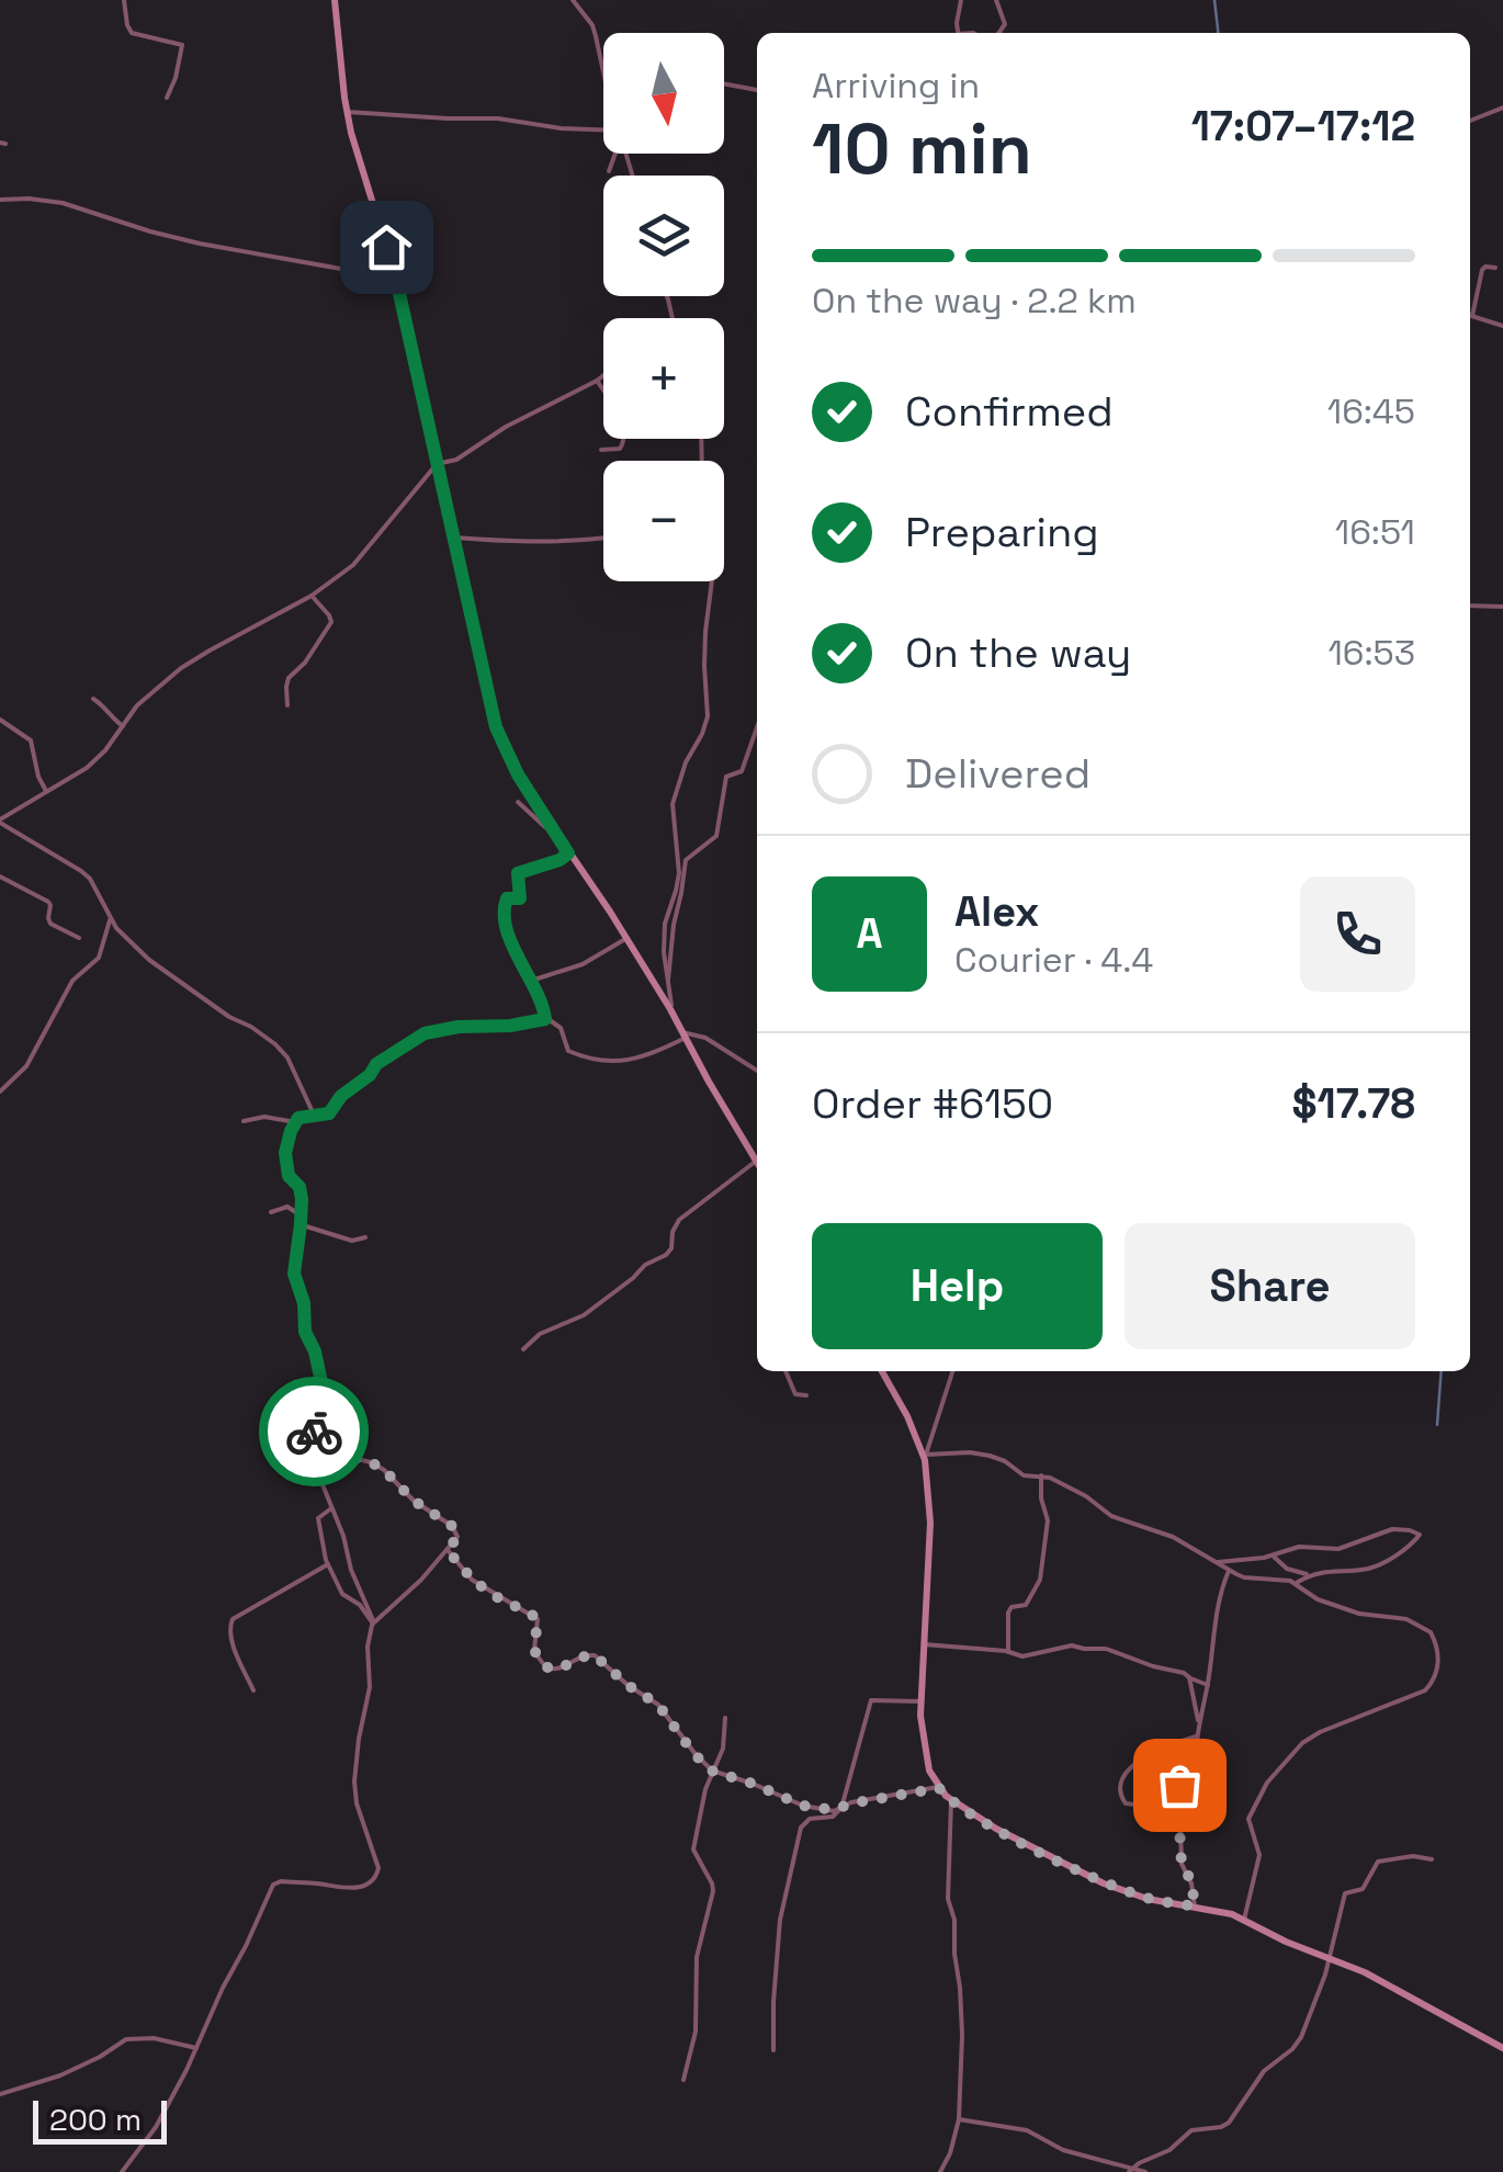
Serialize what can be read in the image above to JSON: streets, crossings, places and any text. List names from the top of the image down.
{
  "scale_bar": "200 m",
  "north": "bottom",
  "page": {
    "map_buttons": ["+", "−"],
    "heading": ["10 min", "Arriving in", "17:07–17:12"],
    "panel": [
      "Alex",
      "Courier · 4.4",
      "Order #6150",
      "$17.78"
    ],
    "bar": "On the way · 2.2 km",
    "list": [
      ["Confirmed", "16:45"],
      ["Preparing", "16:51"],
      ["On the way", "16:53"],
      "Delivered"
    ],
    "round": "A",
    "buttons": ["Help", "Share"],
    "scale": "200 m"
  }
}
